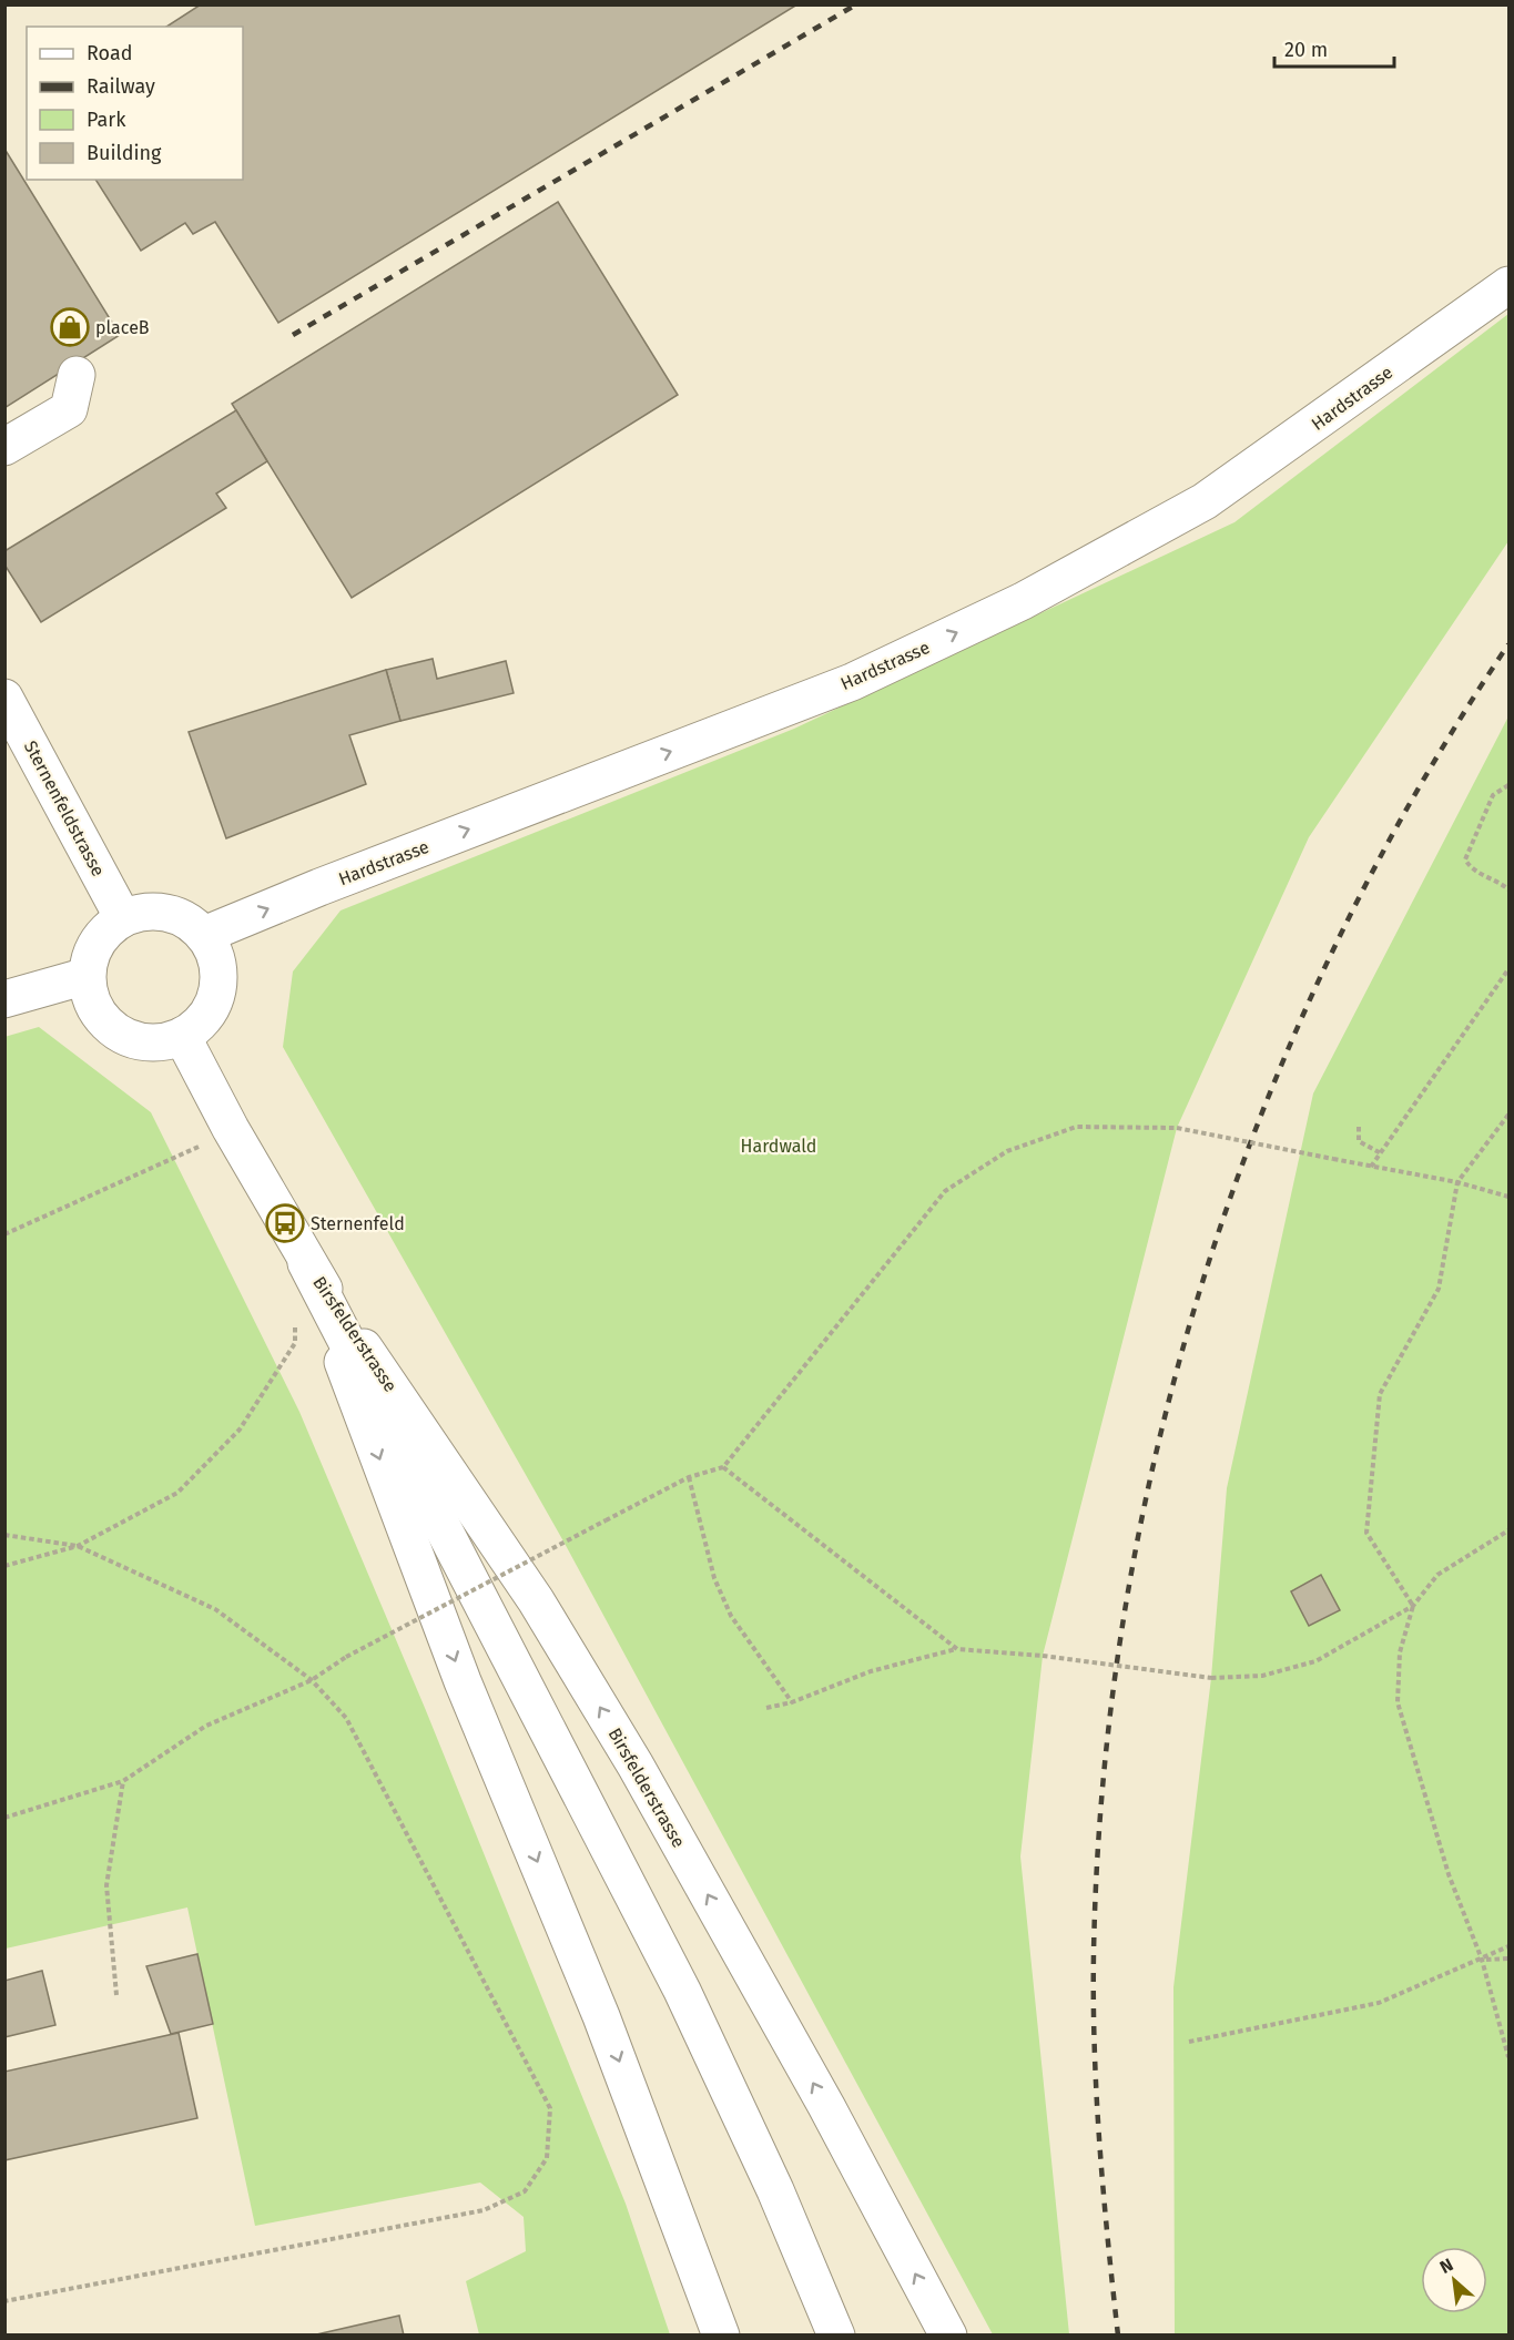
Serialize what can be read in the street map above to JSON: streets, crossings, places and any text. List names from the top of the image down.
{
  "streets": {
    "main road": ["Hardstrasse", "Sternenfeldstrasse", "Birsfelderstrasse"]
  },
  "crossings": [
    ["Hardstrasse", "Sternenfeldstrasse"],
    ["Hardstrasse", "Birsfelderstrasse"],
    ["Sternenfeldstrasse", "Birsfelderstrasse"]
  ],
  "one_way": ["Hardstrasse"],
  "parks": ["Hardwald"],
  "places": {
    "shop": ["placeB"],
    "bus stop": ["Sternenfeld"]
  },
  "legend": [
    "Road",
    "Railway",
    "Park",
    "Building"
  ],
  "scale_bar": "20 m",
  "north": "top left"
}
